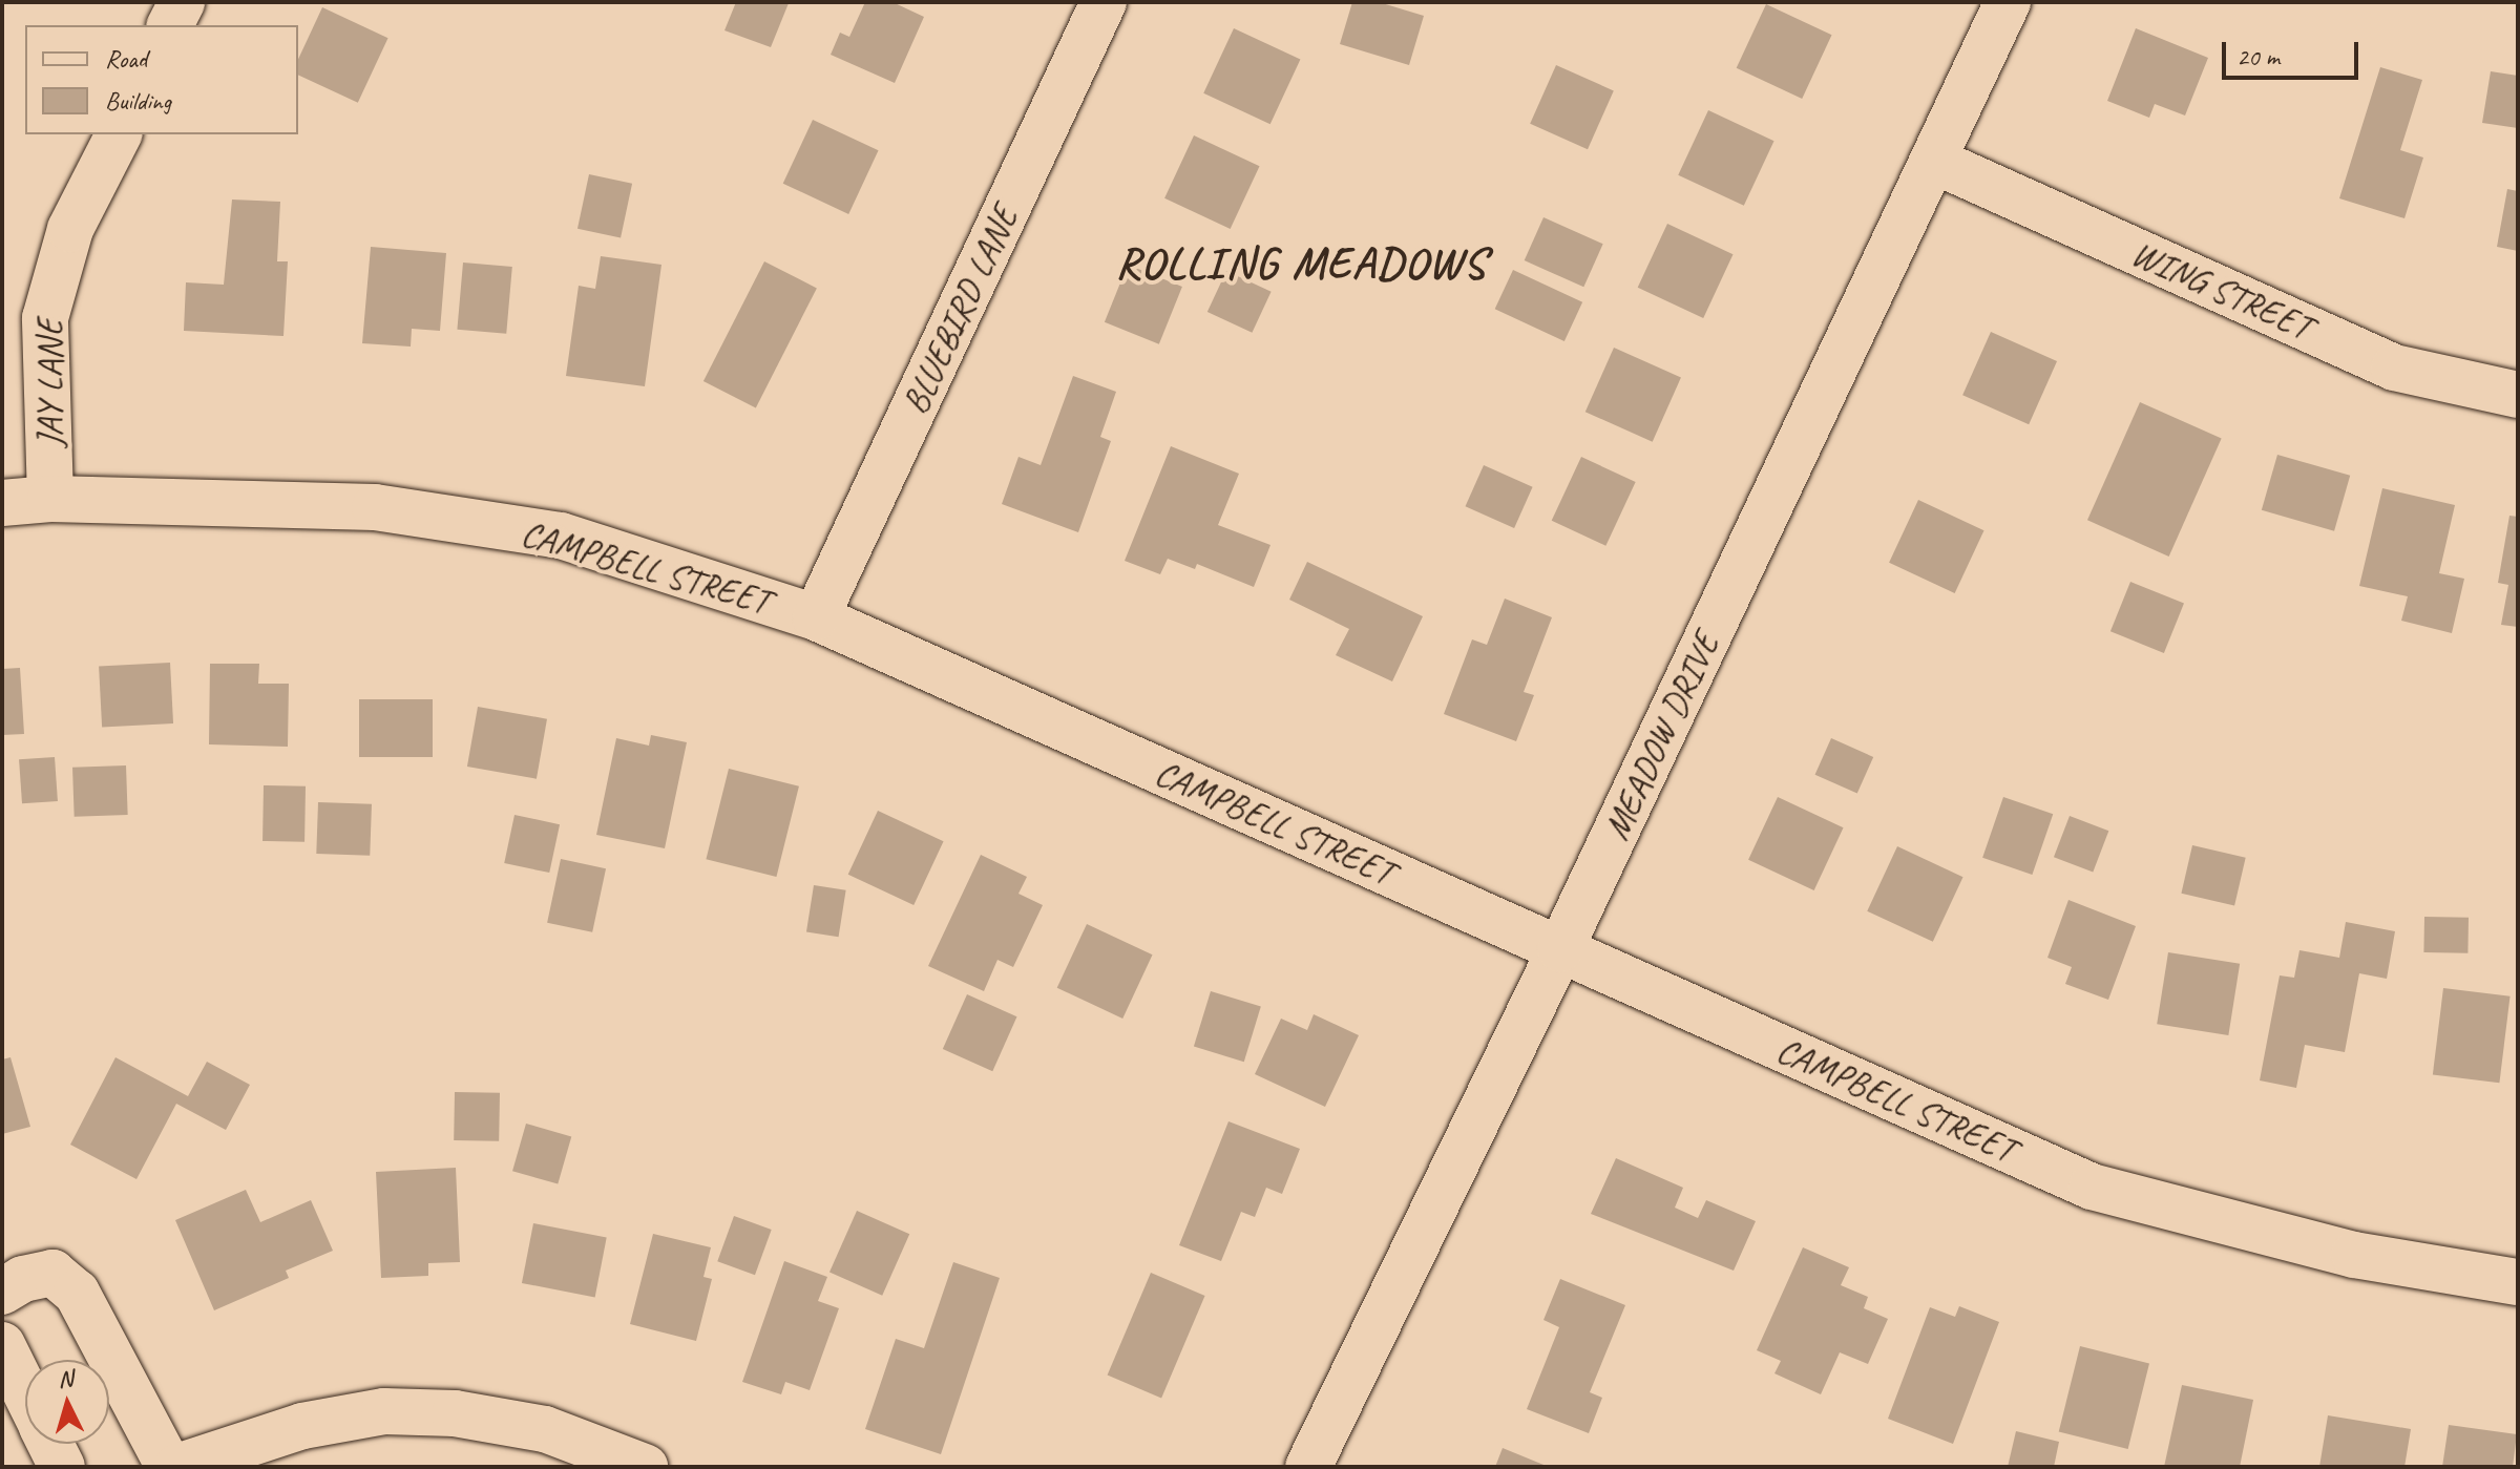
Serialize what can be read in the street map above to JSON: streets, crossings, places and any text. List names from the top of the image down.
{
  "streets": {
    "street": [
      "WING STREET",
      "BLUEBIRD LANE",
      "JAY LANE",
      "CAMPBELL STREET",
      "MEADOW DRIVE"
    ]
  },
  "crossings": [
    ["WING STREET", "MEADOW DRIVE"],
    ["BLUEBIRD LANE", "CAMPBELL STREET"],
    ["JAY LANE", "CAMPBELL STREET"],
    ["CAMPBELL STREET", "MEADOW DRIVE"]
  ],
  "districts": ["ROLLING MEADOWS"],
  "legend": ["Road", "Building"],
  "scale_bar": "20 m",
  "north": "top"
}
